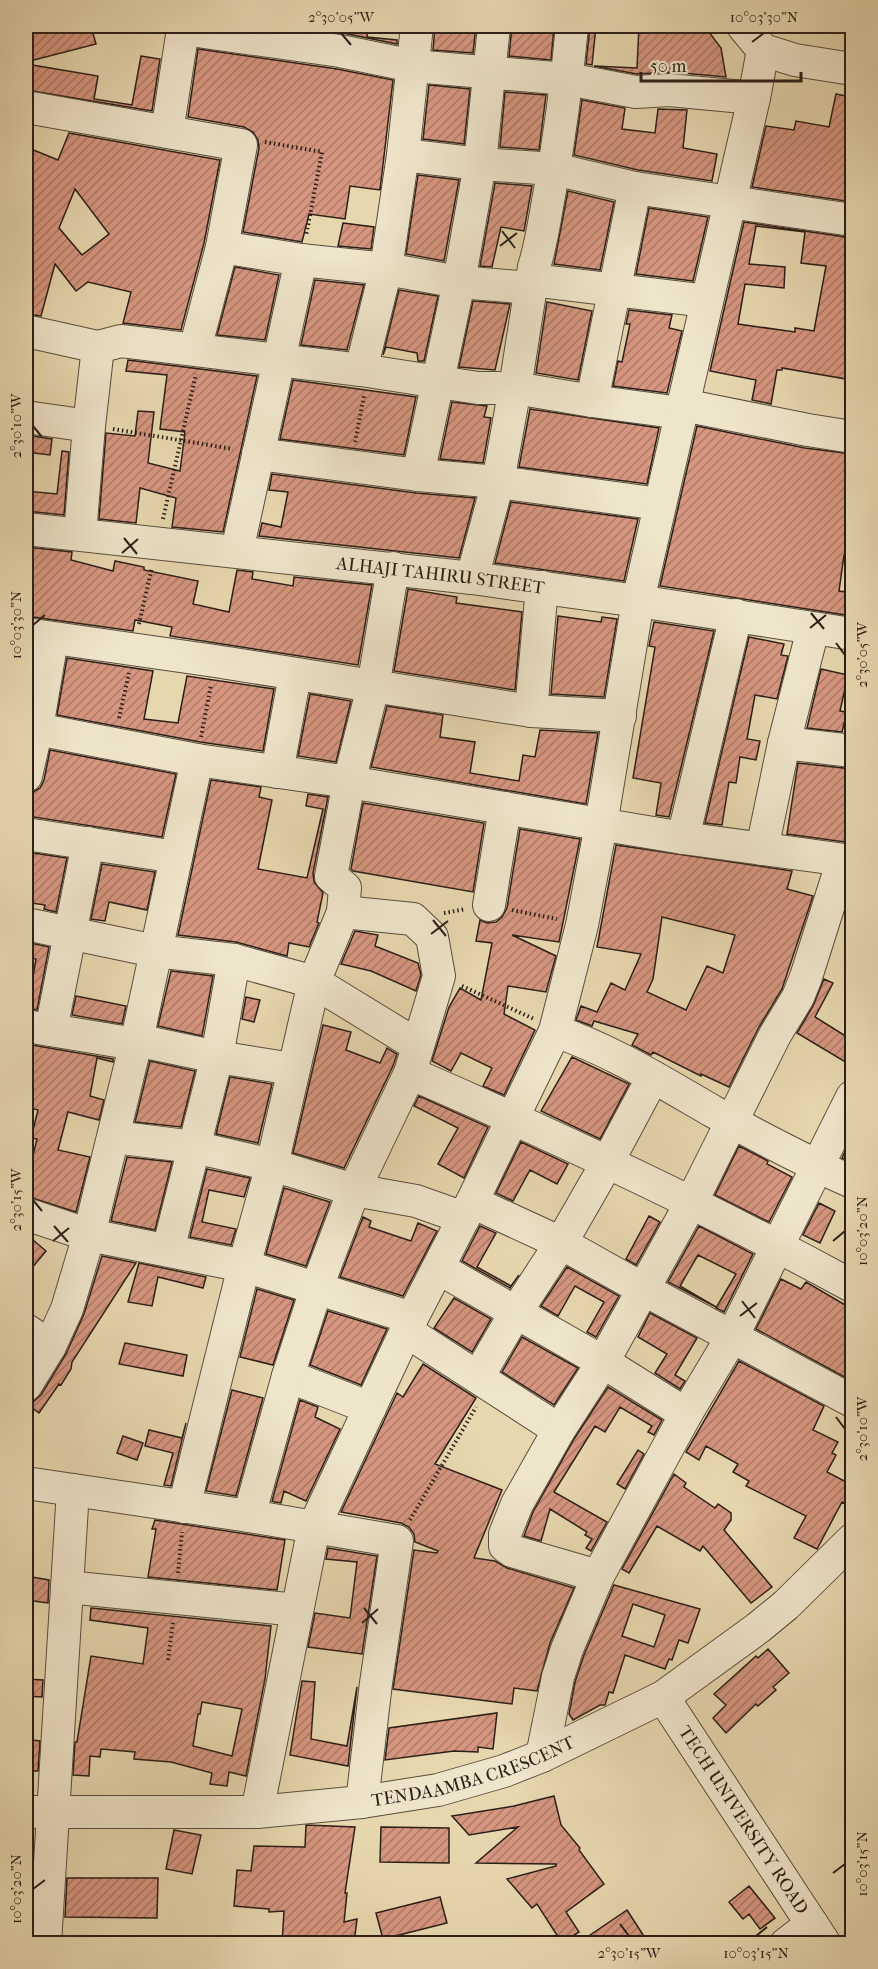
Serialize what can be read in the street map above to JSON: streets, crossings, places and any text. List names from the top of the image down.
{
  "streets": {
    "street": ["ALHAJI TAHIRU STREET", "TENDAAMBA CRESCENT", "TECH UNIVERSITY ROAD"]
  },
  "crossings": [
    ["TENDAAMBA CRESCENT", "TECH UNIVERSITY ROAD"]
  ],
  "scale_bar": "50 m",
  "coordinates": [
    "2°30'05\"W",
    "10°03'30\"N",
    "2°30'10\"W",
    "2°30'15\"W",
    "10°03'20\"N",
    "10°03'15\"N"
  ]
}
